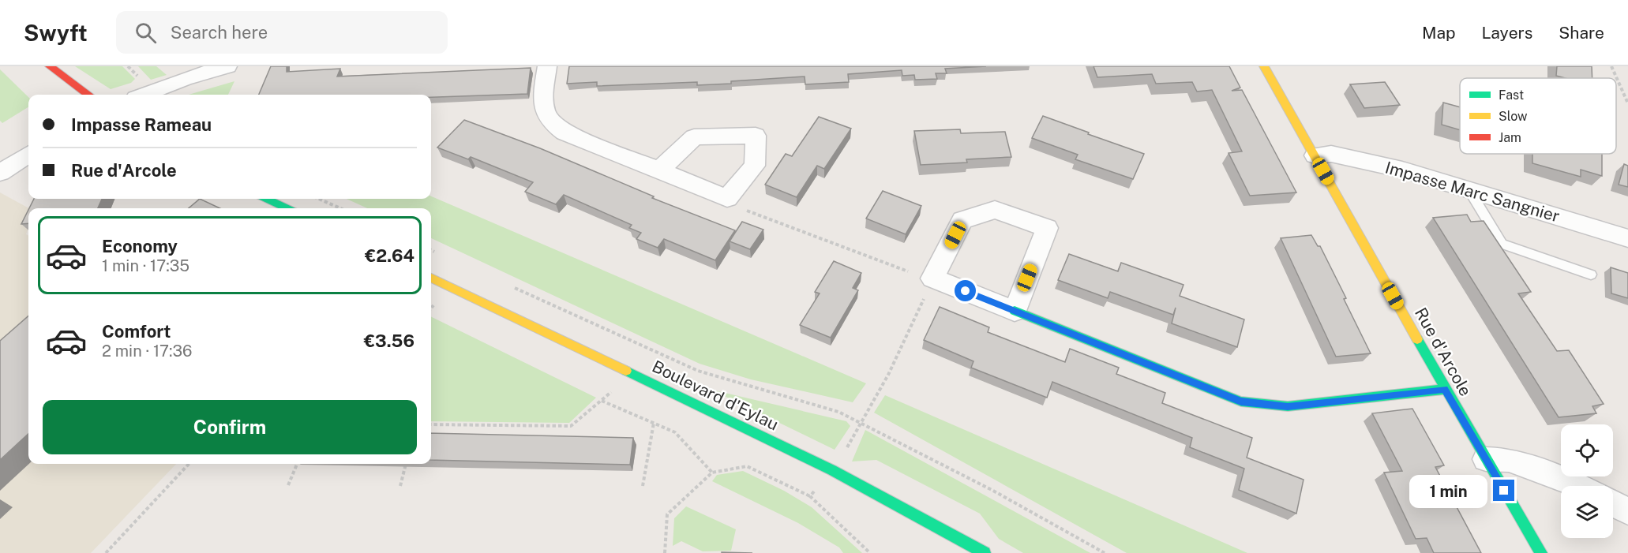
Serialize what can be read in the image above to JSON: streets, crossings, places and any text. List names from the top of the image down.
{
  "streets": {
    "main road": ["Rue d'Arcole", "Boulevard d'Eylau"],
    "street": ["Impasse Marc Sangnier"]
  },
  "crossings": [
    ["Impasse Marc Sangnier", "Rue d'Arcole"]
  ],
  "legend": ["Fast", "Slow", "Jam"],
  "page": {
    "header": "Swyft",
    "search": "Search here",
    "nav": ["Map", "Layers", "Share"],
    "banner": ["Impasse Rameau", "Rue d'Arcole"],
    "list": [
      {
        "name": "Economy",
        "note": "1 min · 17:35",
        "value": "€2.64"
      },
      {
        "name": "Comfort",
        "note": "2 min · 17:36",
        "value": "€3.56"
      }
    ],
    "buttons": "Confirm",
    "bubble": "1 min"
  }
}
